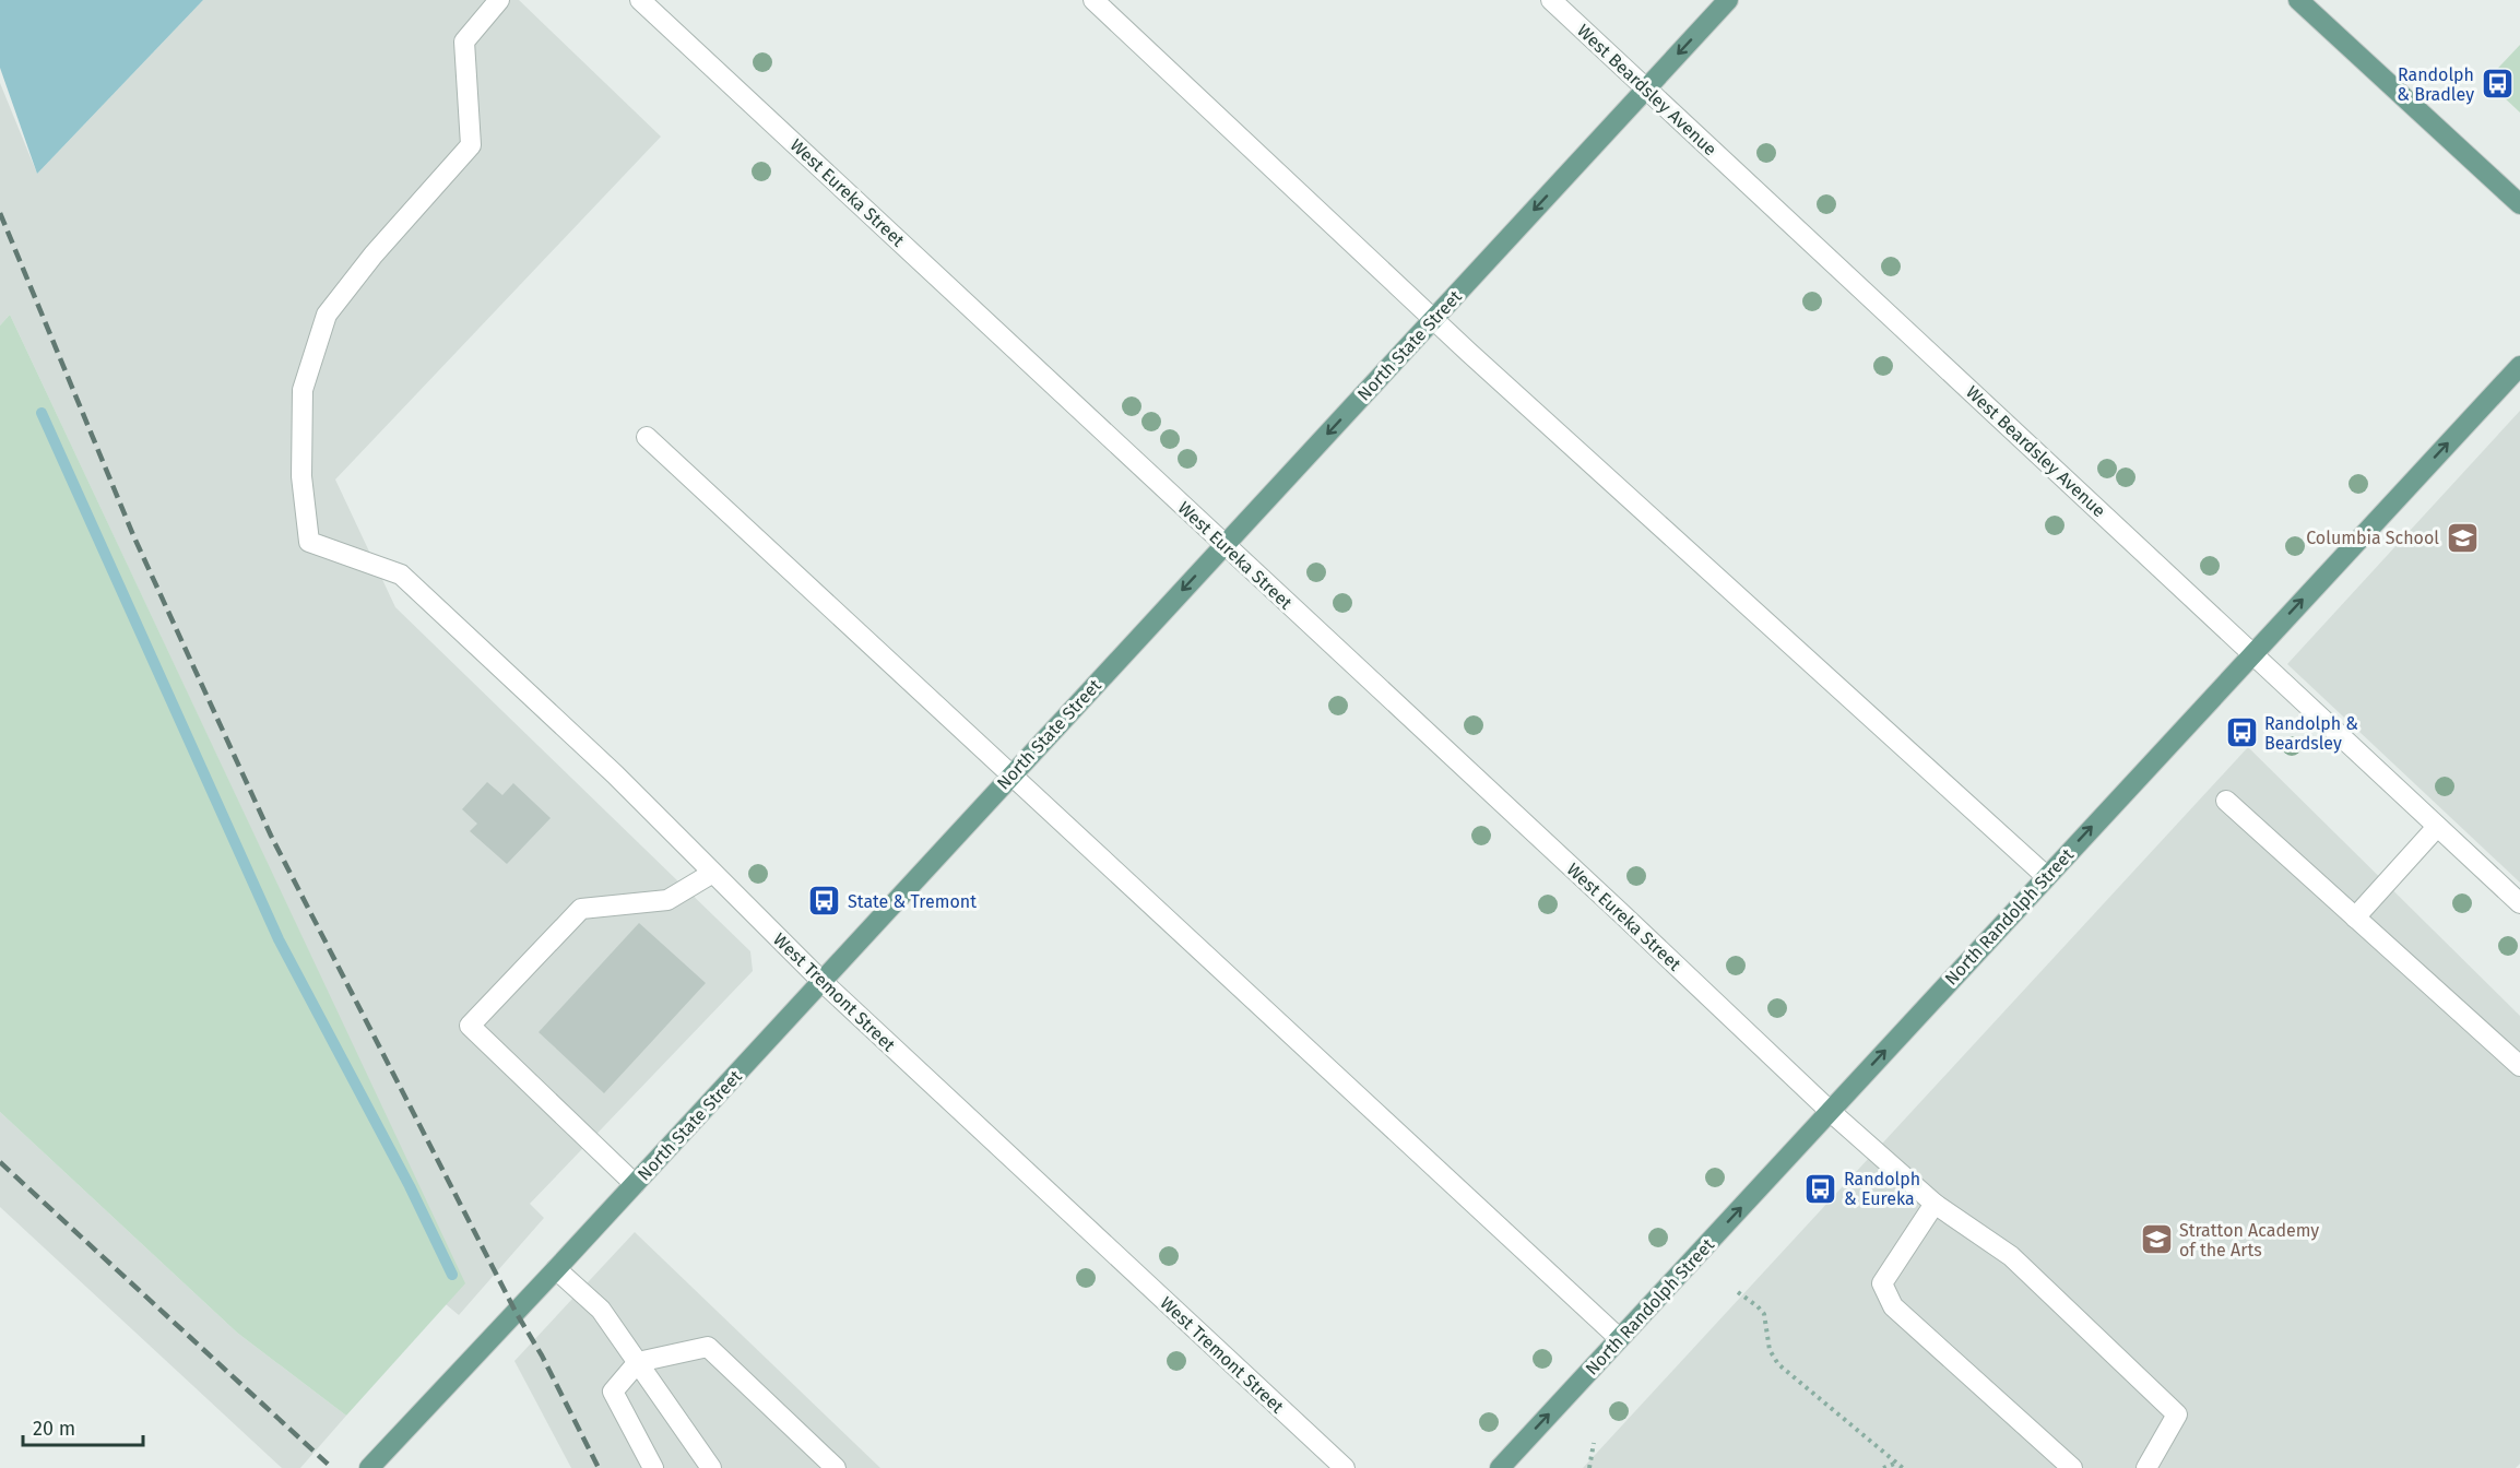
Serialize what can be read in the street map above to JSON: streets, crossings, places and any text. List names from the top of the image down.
{
  "streets": {
    "main road": ["North State Street", "North Randolph Street"],
    "street": ["West Beardsley Avenue", "West Eureka Street", "West Tremont Street"]
  },
  "crossings": [
    ["West Beardsley Avenue", "North State Street"],
    ["West Beardsley Avenue", "North Randolph Street"],
    ["West Eureka Street", "North State Street"],
    ["West Eureka Street", "North Randolph Street"],
    ["North State Street", "West Tremont Street"]
  ],
  "one_way": ["North State Street", "North Randolph Street"],
  "places": {
    "bus stop": [
      "Randolph & Bradley",
      "Randolph & Beardsley",
      "State & Tremont",
      "Randolph & Eureka"
    ],
    "school or university": ["Columbia School", "Stratton Academy of the Arts"]
  },
  "scale_bar": "20 m"
}
